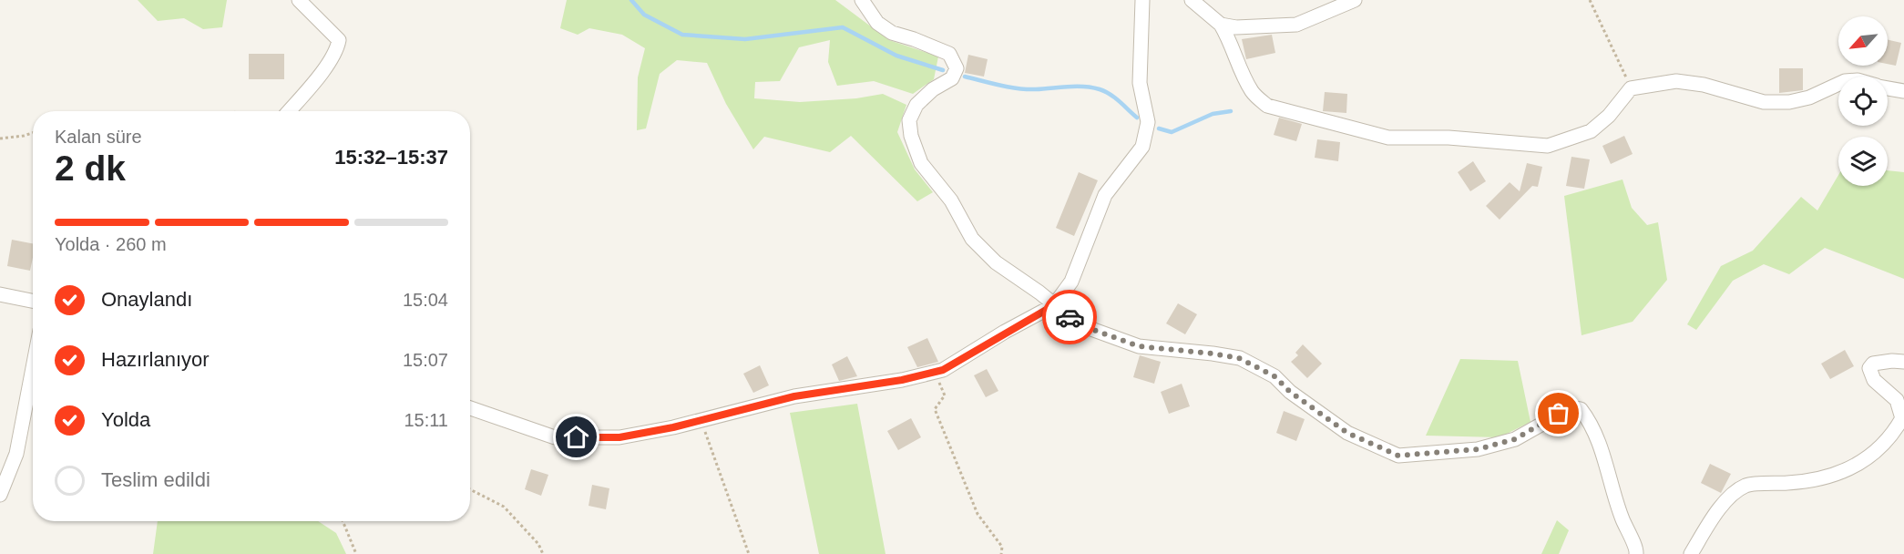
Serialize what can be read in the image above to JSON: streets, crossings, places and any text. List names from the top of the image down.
{
  "north": "bottom left",
  "page": {
    "heading": ["2 dk", "Kalan süre", "15:32–15:37"],
    "bar": "Yolda · 260 m",
    "list": [
      ["Onaylandı", "15:04"],
      ["Hazırlanıyor", "15:07"],
      ["Yolda", "15:11"],
      "Teslim edildi"
    ]
  }
}
